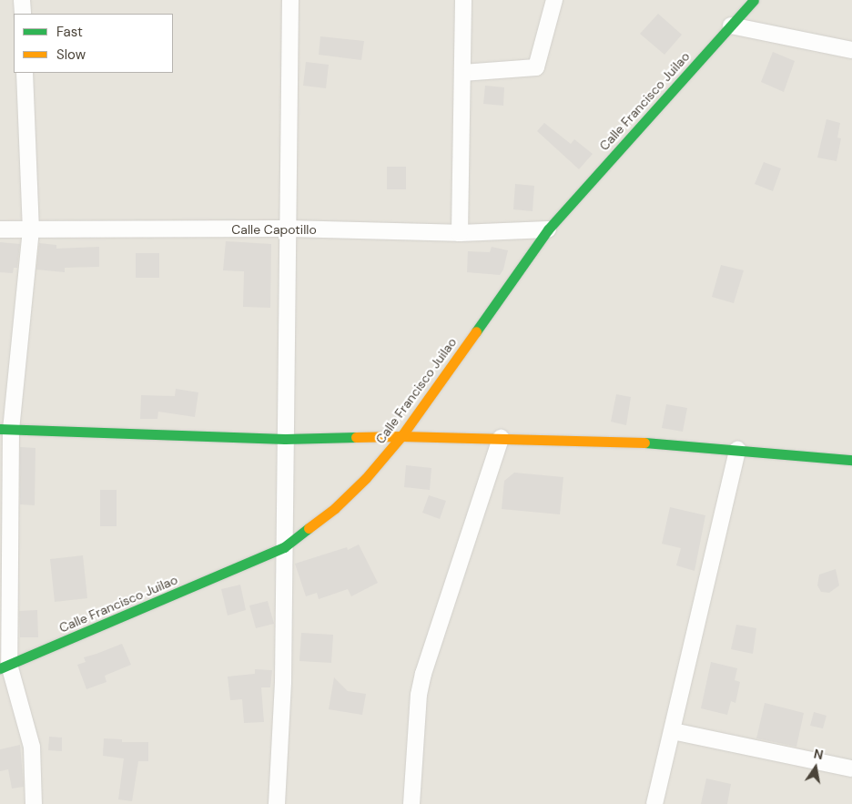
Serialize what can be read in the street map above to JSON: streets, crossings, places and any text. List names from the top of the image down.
{
  "streets": {
    "street": ["Calle Francisco Juilao", "Calle Capotillo"]
  },
  "crossings": [
    ["Calle Francisco Juilao", "Calle Capotillo"]
  ],
  "legend": ["Fast", "Slow"],
  "north": "top"
}
